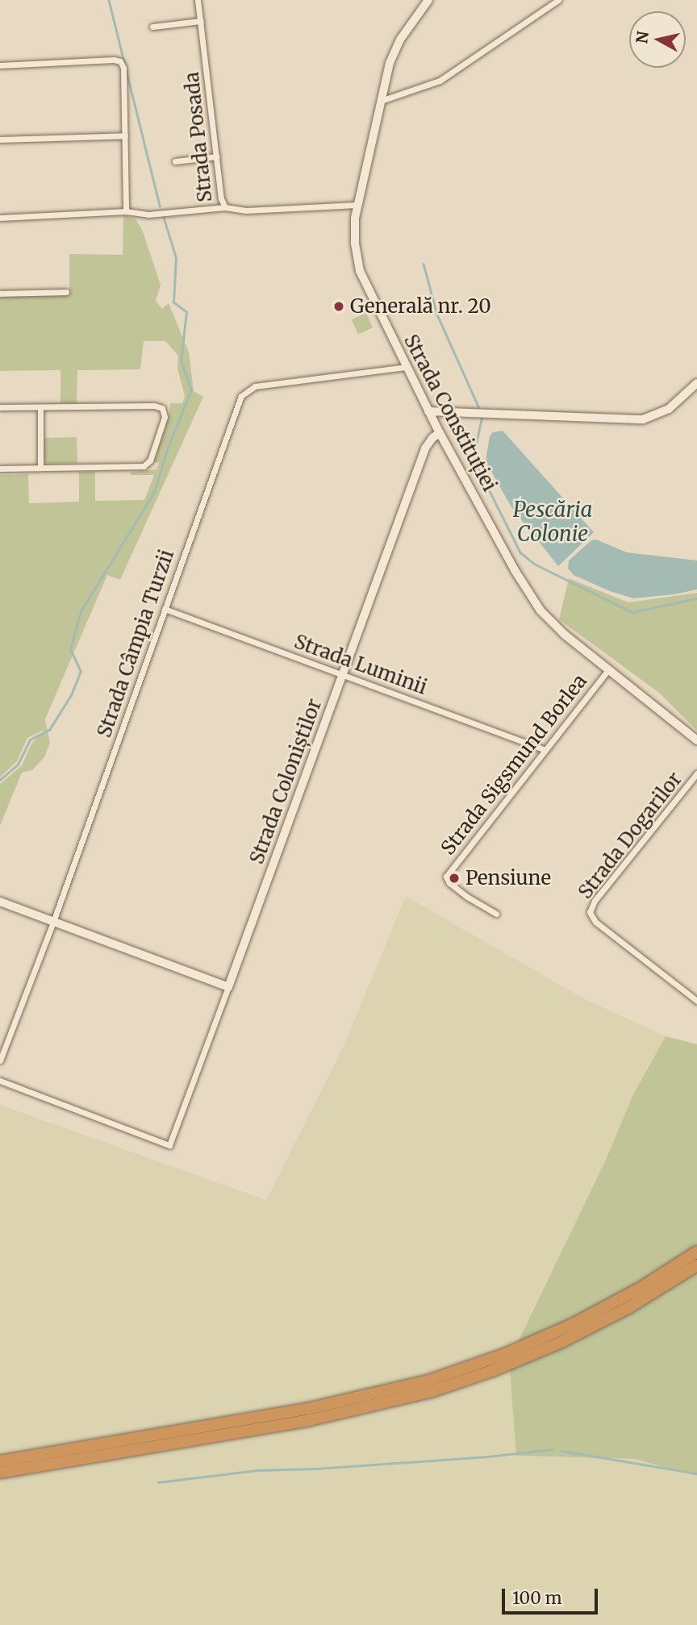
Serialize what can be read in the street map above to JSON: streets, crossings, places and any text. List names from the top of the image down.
{
  "streets": {
    "street": [
      "Strada Posada",
      "Strada Constituției",
      "Strada Câmpia Turzii",
      "Strada Luminii",
      "Strada Sigsmund Borlea",
      "Strada Coloniștilor",
      "Strada Dogarilor"
    ]
  },
  "crossings": [
    ["Strada Constituției", "Strada Câmpia Turzii"],
    ["Strada Constituției", "Strada Sigsmund Borlea"],
    ["Strada Constituției", "Strada Coloniștilor"],
    ["Strada Câmpia Turzii", "Strada Luminii"],
    ["Strada Luminii", "Strada Sigsmund Borlea"],
    ["Strada Luminii", "Strada Coloniștilor"]
  ],
  "water": ["Pescăria Colonie"],
  "places": ["Generală nr. 20", "Pensiune"],
  "scale_bar": "100 m",
  "north": "left"
}
